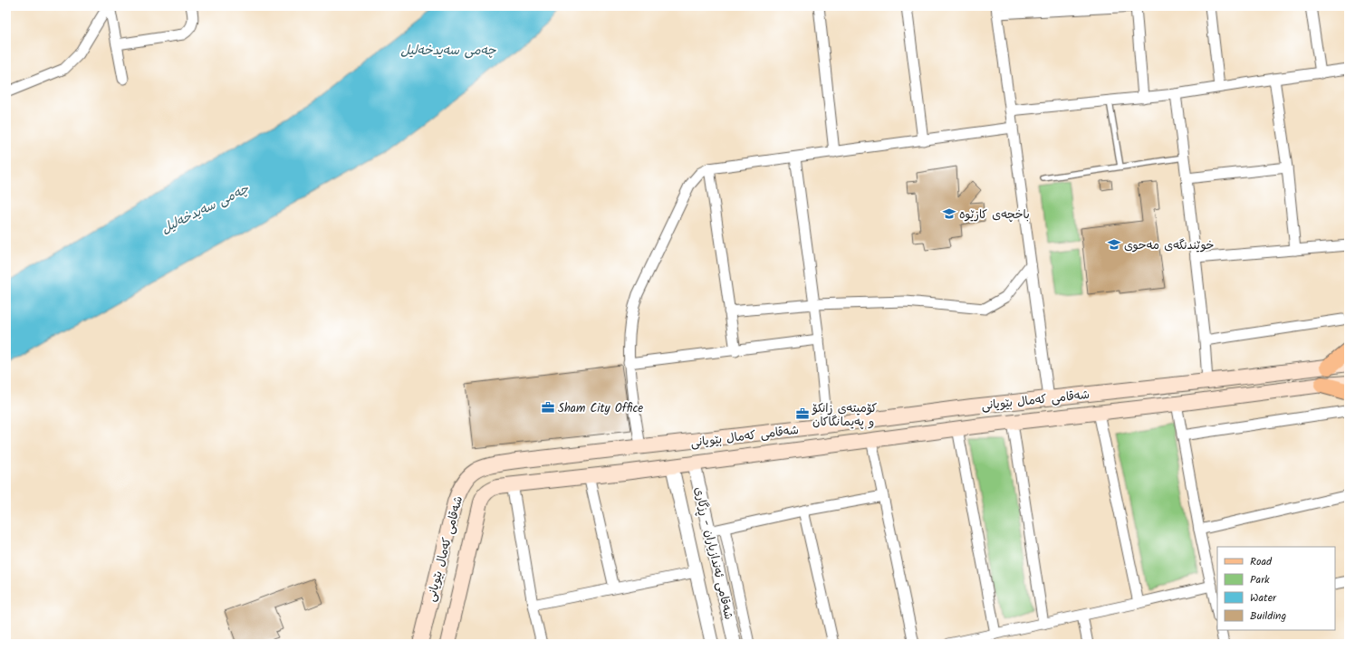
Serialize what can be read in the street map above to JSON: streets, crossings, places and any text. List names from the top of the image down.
{
  "streets": {
    "main road": ["شەقامی کەمال بێویانی"],
    "street": ["شەقامی ئەندازیاران - ڕزگاری"]
  },
  "crossings": [
    ["شەقامی کەمال بێویانی", "شەقامی ئەندازیاران - ڕزگاری"]
  ],
  "water": ["چەمی سەیدخەلیل"],
  "places": {
    "school or university": ["باخچەی کازێوە", "خوێندنگەی مەحوی"],
    "office": ["Sham City Office", "کۆمیتەی زانکۆ و پەیمانگاکان"]
  },
  "legend": [
    "Road",
    "Park",
    "Water",
    "Building"
  ]
}
